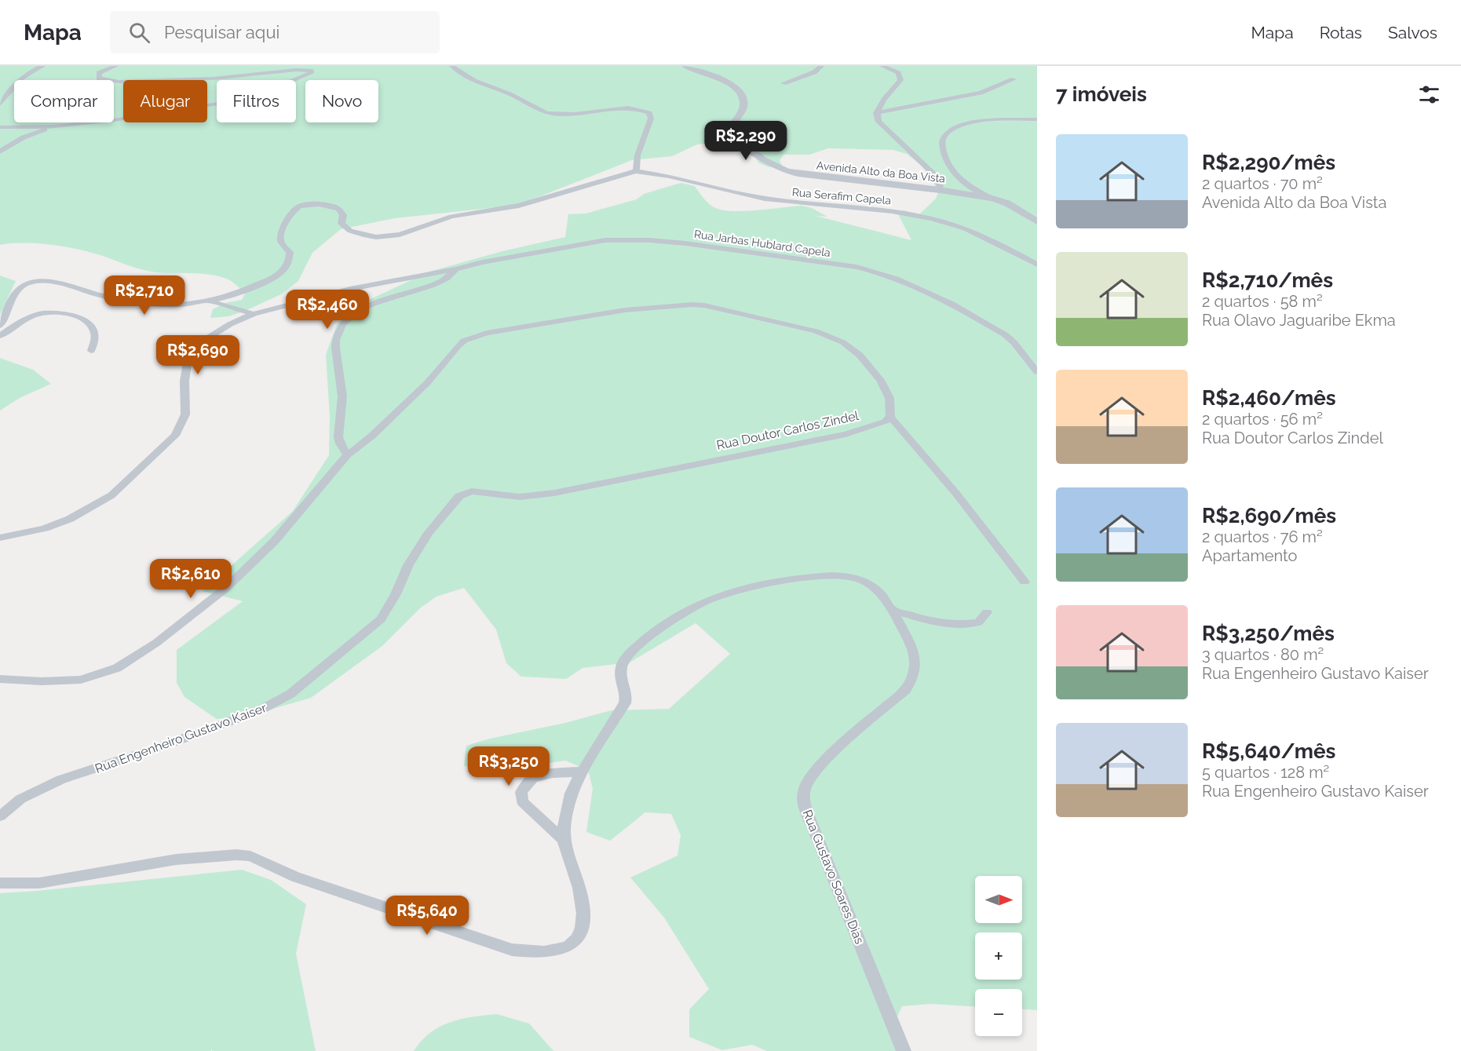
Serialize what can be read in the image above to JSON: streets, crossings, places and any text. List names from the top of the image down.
{
  "streets": {
    "street": [
      "Avenida Alto da Boa Vista",
      "Rua Serafim Capela",
      "Rua Jarbas Hublard Capela",
      "Rua Doutor Carlos Zindel",
      "Rua Engenheiro Gustavo Kaiser",
      "Rua Gustavo Soares Dias"
    ]
  },
  "crossings": [
    ["Rua Doutor Carlos Zindel", "Rua Engenheiro Gustavo Kaiser"]
  ],
  "north": "right",
  "page": {
    "header": "Mapa",
    "search": "Pesquisar aqui",
    "nav": ["Mapa", "Rotas", "Salvos"],
    "heading": "7 imóveis",
    "chip": [
      "Comprar",
      "Alugar",
      "Filtros",
      "Novo"
    ],
    "price": [
      "R$2,290",
      "R$2,710",
      "R$2,460",
      "R$2,690",
      "R$2,610",
      "R$3,250",
      "R$5,640"
    ],
    "list": [
      {
        "name": "R$2,290/mês",
        "note": "2 quartos · 70 m² · Avenida Alto da Boa Vista"
      },
      {
        "name": "R$2,710/mês",
        "note": "2 quartos · 58 m² · Rua Olavo Jaguaribe Ekma"
      },
      {
        "name": "R$2,460/mês",
        "note": "2 quartos · 56 m² · Rua Doutor Carlos Zindel"
      },
      {
        "name": "R$2,690/mês",
        "note": "2 quartos · 76 m² · Apartamento"
      },
      {
        "name": "R$3,250/mês",
        "note": "3 quartos · 80 m² · Rua Engenheiro Gustavo Kaiser"
      },
      {
        "name": "R$5,640/mês",
        "note": "5 quartos · 128 m² · Rua Engenheiro Gustavo Kaiser"
      }
    ],
    "map_buttons": ["+", "−"]
  }
}
